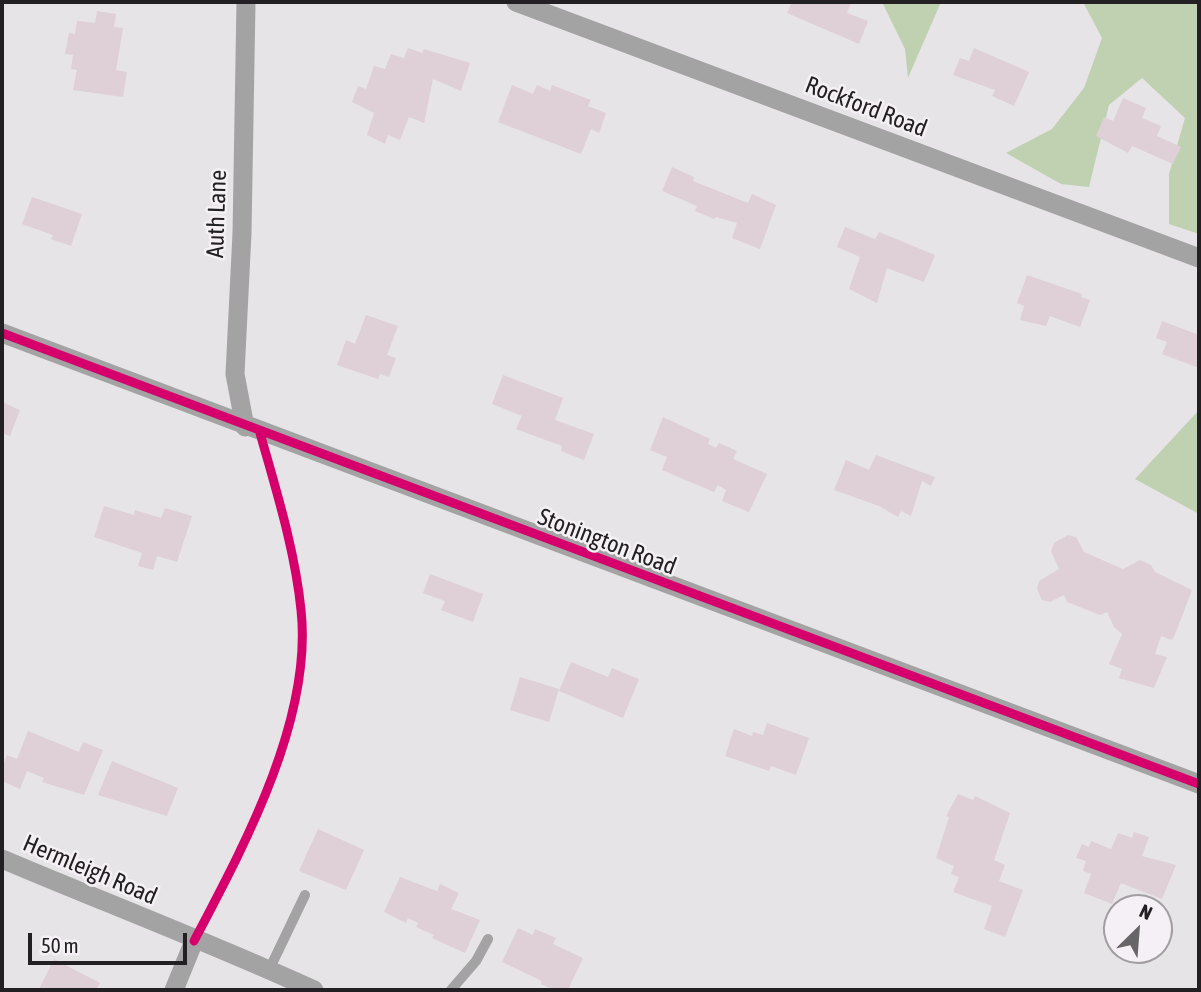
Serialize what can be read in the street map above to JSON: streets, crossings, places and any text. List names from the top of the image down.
{
  "streets": {
    "street": [
      "Rockford Road",
      "Auth Lane",
      "Stonington Road",
      "Hermleigh Road"
    ]
  },
  "crossings": [
    ["Auth Lane", "Stonington Road"]
  ],
  "scale_bar": "50 m",
  "north": "top right"
}
